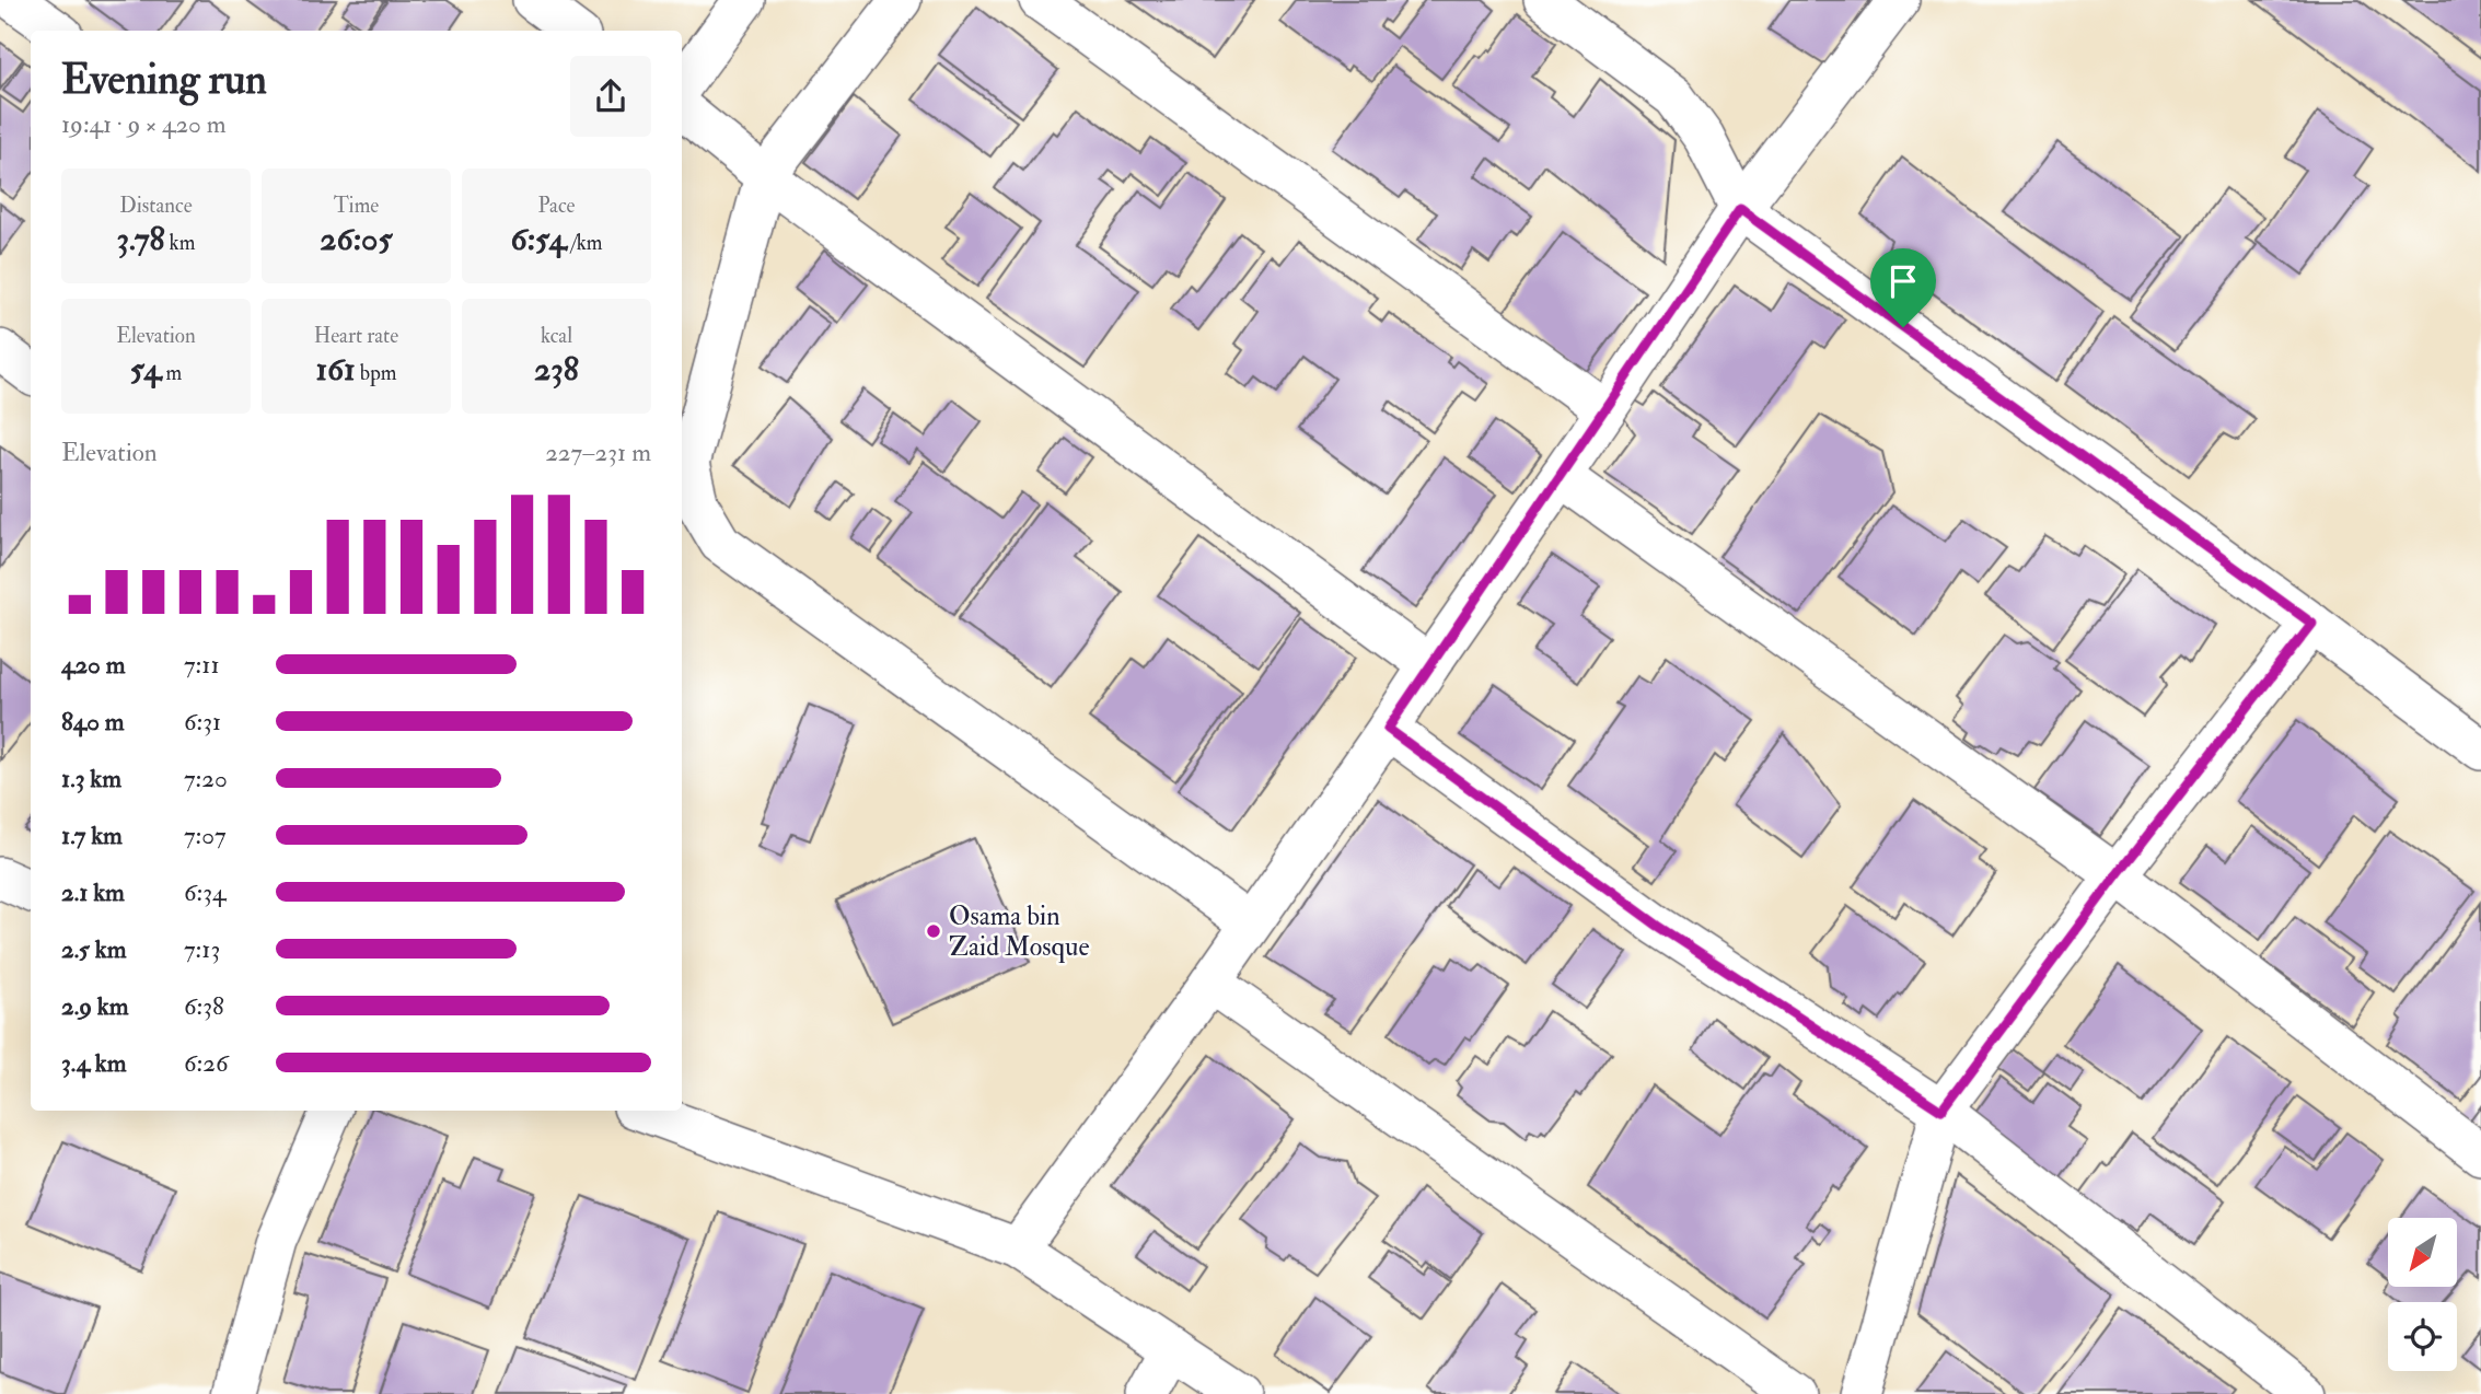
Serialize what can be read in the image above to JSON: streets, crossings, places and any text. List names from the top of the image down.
{
  "places": ["Osama bin Zaid Mosque"],
  "north": "bottom left",
  "page": {
    "heading": ["Evening run", "19:41 · 9 × 420 m"],
    "stats": [
      ["Distance", "3.78 km"],
      ["Time", "26:05"],
      ["Pace", "6:54 /km"],
      ["Elevation", "54 m"],
      ["Heart rate", "161 bpm"],
      ["kcal", "238"]
    ],
    "chart": ["Elevation", "227–231 m"],
    "list": [
      {
        "name": "420 m",
        "note": "7:11"
      },
      {
        "name": "840 m",
        "note": "6:31"
      },
      {
        "name": "1.3 km",
        "note": "7:20"
      },
      {
        "name": "1.7 km",
        "note": "7:07"
      },
      {
        "name": "2.1 km",
        "note": "6:34"
      },
      {
        "name": "2.5 km",
        "note": "7:13"
      },
      {
        "name": "2.9 km",
        "note": "6:38"
      },
      {
        "name": "3.4 km",
        "note": "6:26"
      }
    ]
  }
}
